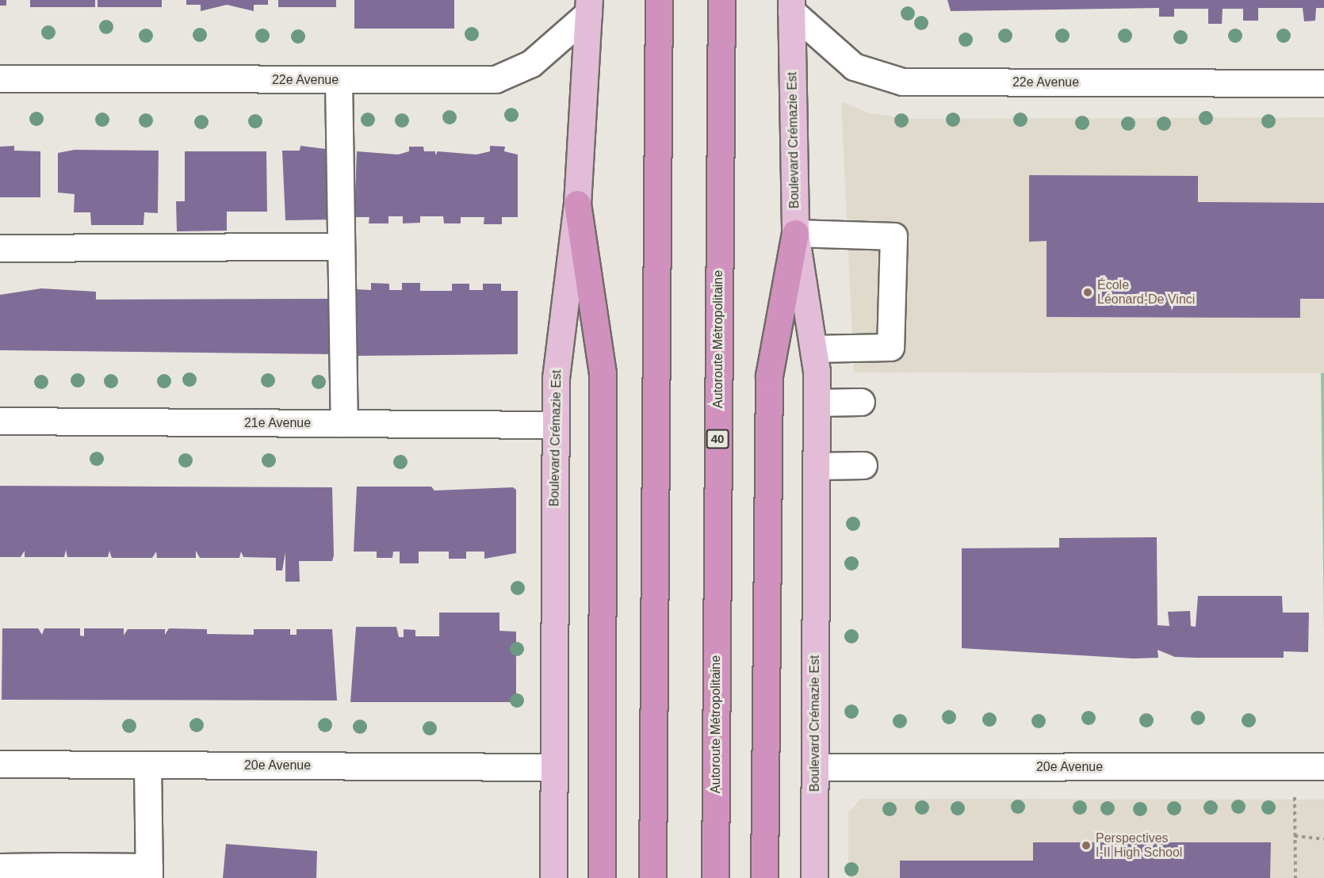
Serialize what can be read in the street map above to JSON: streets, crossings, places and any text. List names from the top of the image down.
{
  "streets": {
    "highway": ["Autoroute Métropolitaine", "40"],
    "main road": ["Boulevard Crémazie Est"],
    "street": ["22e Avenue", "21e Avenue", "20e Avenue"]
  },
  "crossings": [
    ["22e Avenue", "Boulevard Crémazie Est"],
    ["Boulevard Crémazie Est", "21e Avenue"],
    ["Boulevard Crémazie Est", "20e Avenue"]
  ],
  "places": ["École Léonard-De Vinci", "Perspectives I-II High School"]
}
